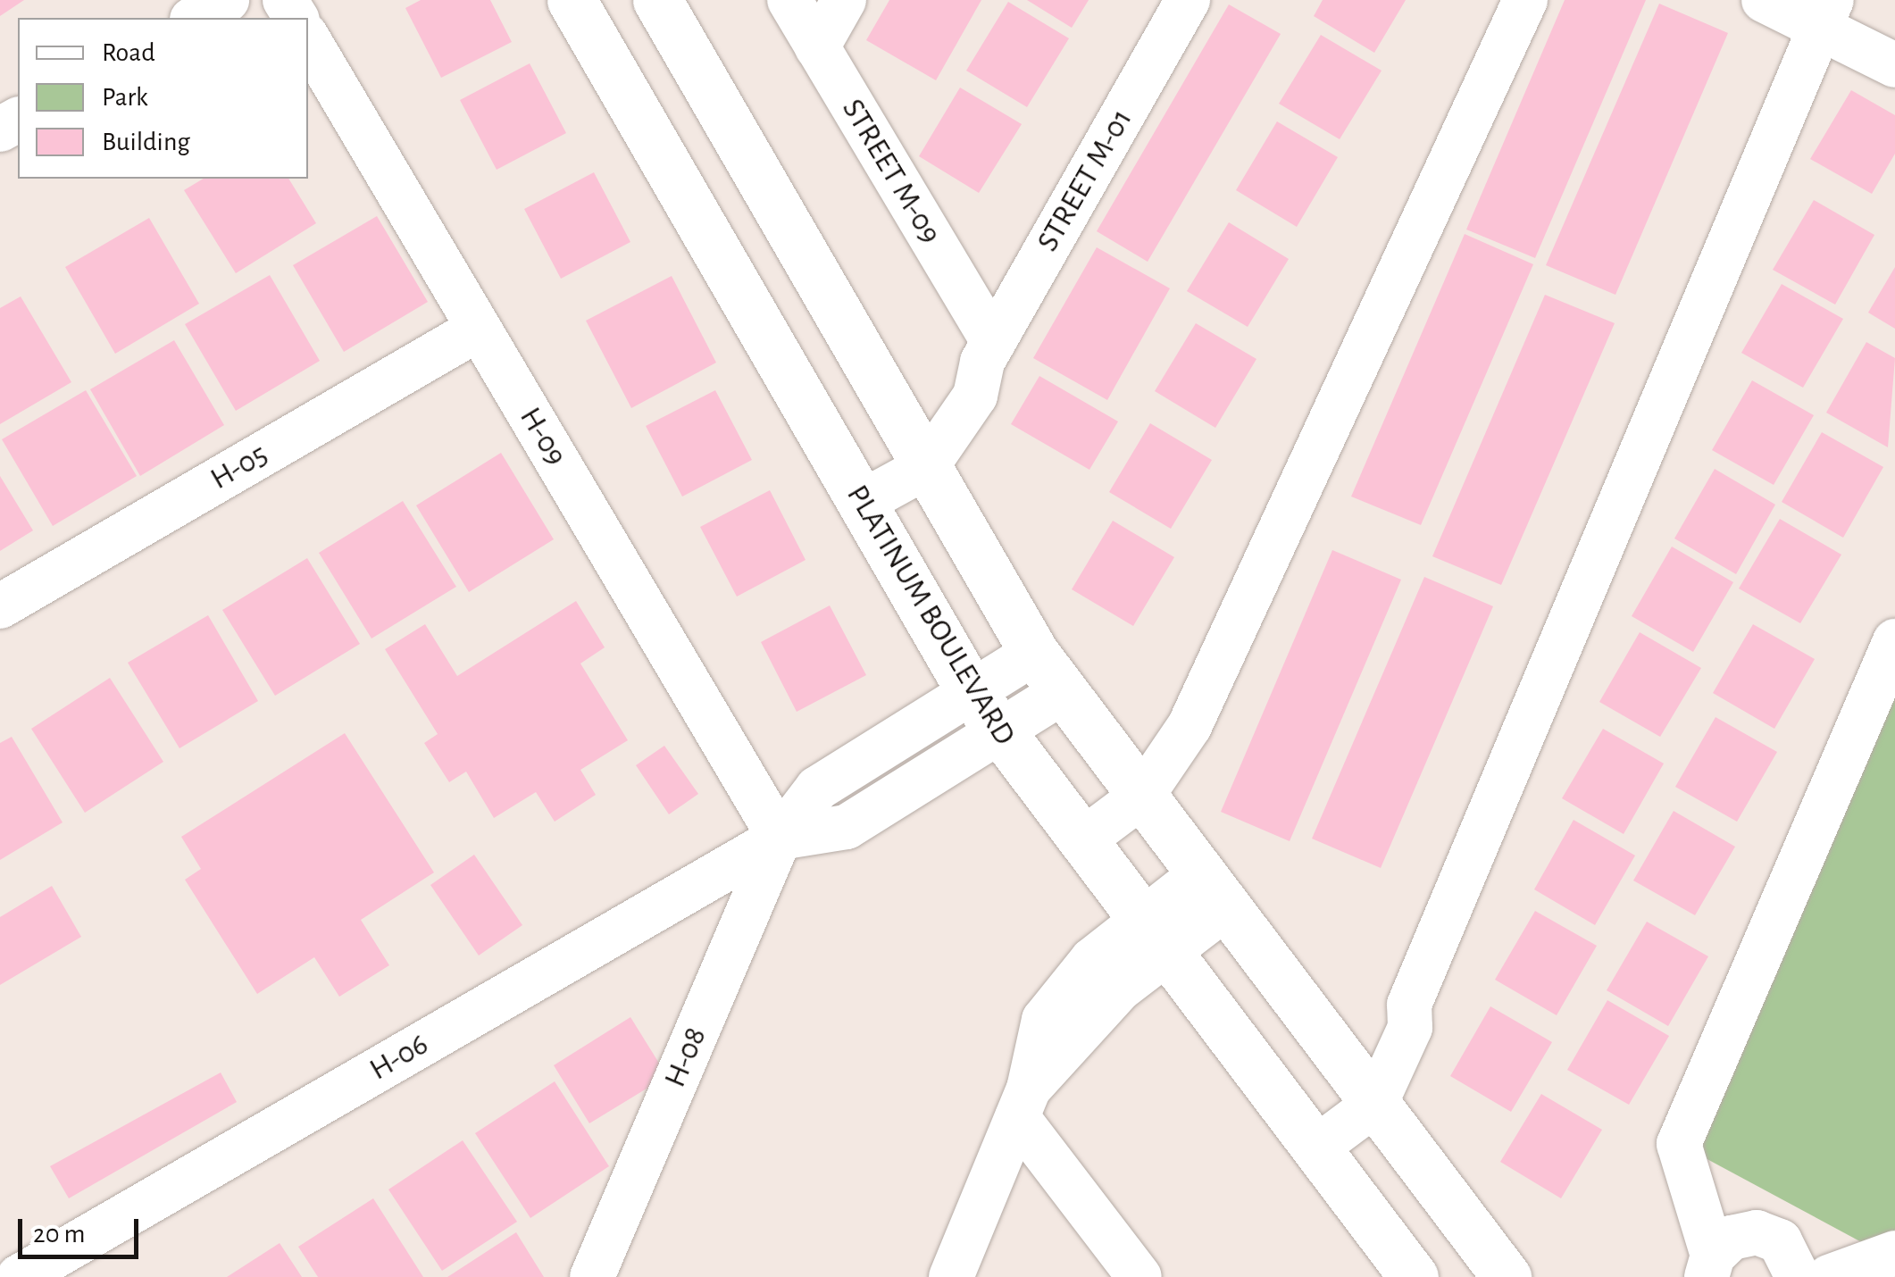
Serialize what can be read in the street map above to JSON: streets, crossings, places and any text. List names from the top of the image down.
{
  "streets": {
    "street": [
      "STREET M-09",
      "STREET M-01",
      "H-09",
      "H-05",
      "PLATINUM BOULEVARD",
      "H-06",
      "H-08"
    ]
  },
  "crossings": [
    ["STREET M-09", "STREET M-01"],
    ["H-09", "H-05"],
    ["H-09", "H-06"],
    ["H-09", "H-08"],
    ["H-06", "H-08"]
  ],
  "legend": ["Road", "Park", "Building"],
  "scale_bar": "20 m"
}
